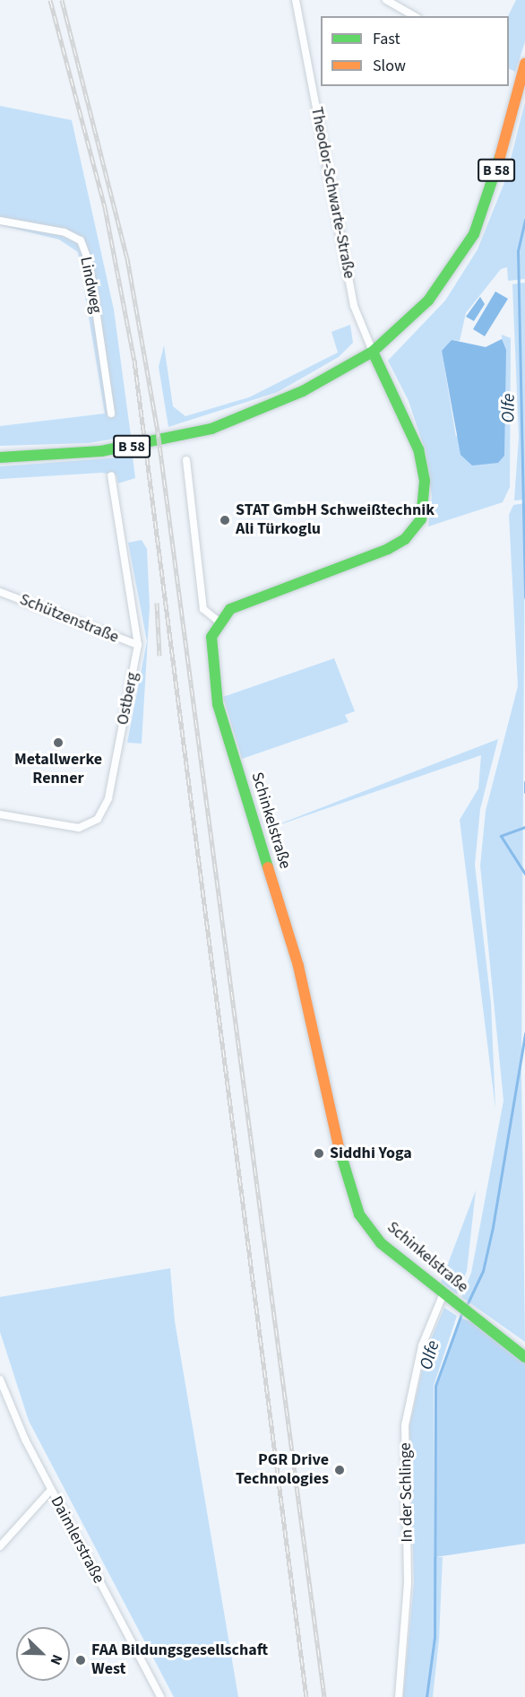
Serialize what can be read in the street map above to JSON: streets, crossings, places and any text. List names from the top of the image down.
{
  "streets": {
    "street": [
      "B 58",
      "Theodor-Schwarte-Straße",
      "Lindweg",
      "Schützenstraße",
      "Ostberg",
      "Schinkelstraße",
      "In der Schlinge",
      "Daimlerstraße"
    ]
  },
  "crossings": [
    ["B 58", "Theodor-Schwarte-Straße"],
    ["Schützenstraße", "Ostberg"],
    ["Schinkelstraße", "In der Schlinge"]
  ],
  "water": ["Olfe"],
  "places": [
    "STAT GmbH Schweißtechnik Ali Türkoglu",
    "Metallwerke Renner",
    "Siddhi Yoga",
    "PGR Drive Technologies",
    "FAA Bildungsgesellschaft West"
  ],
  "legend": ["Fast", "Slow"],
  "north": "bottom right"
}
